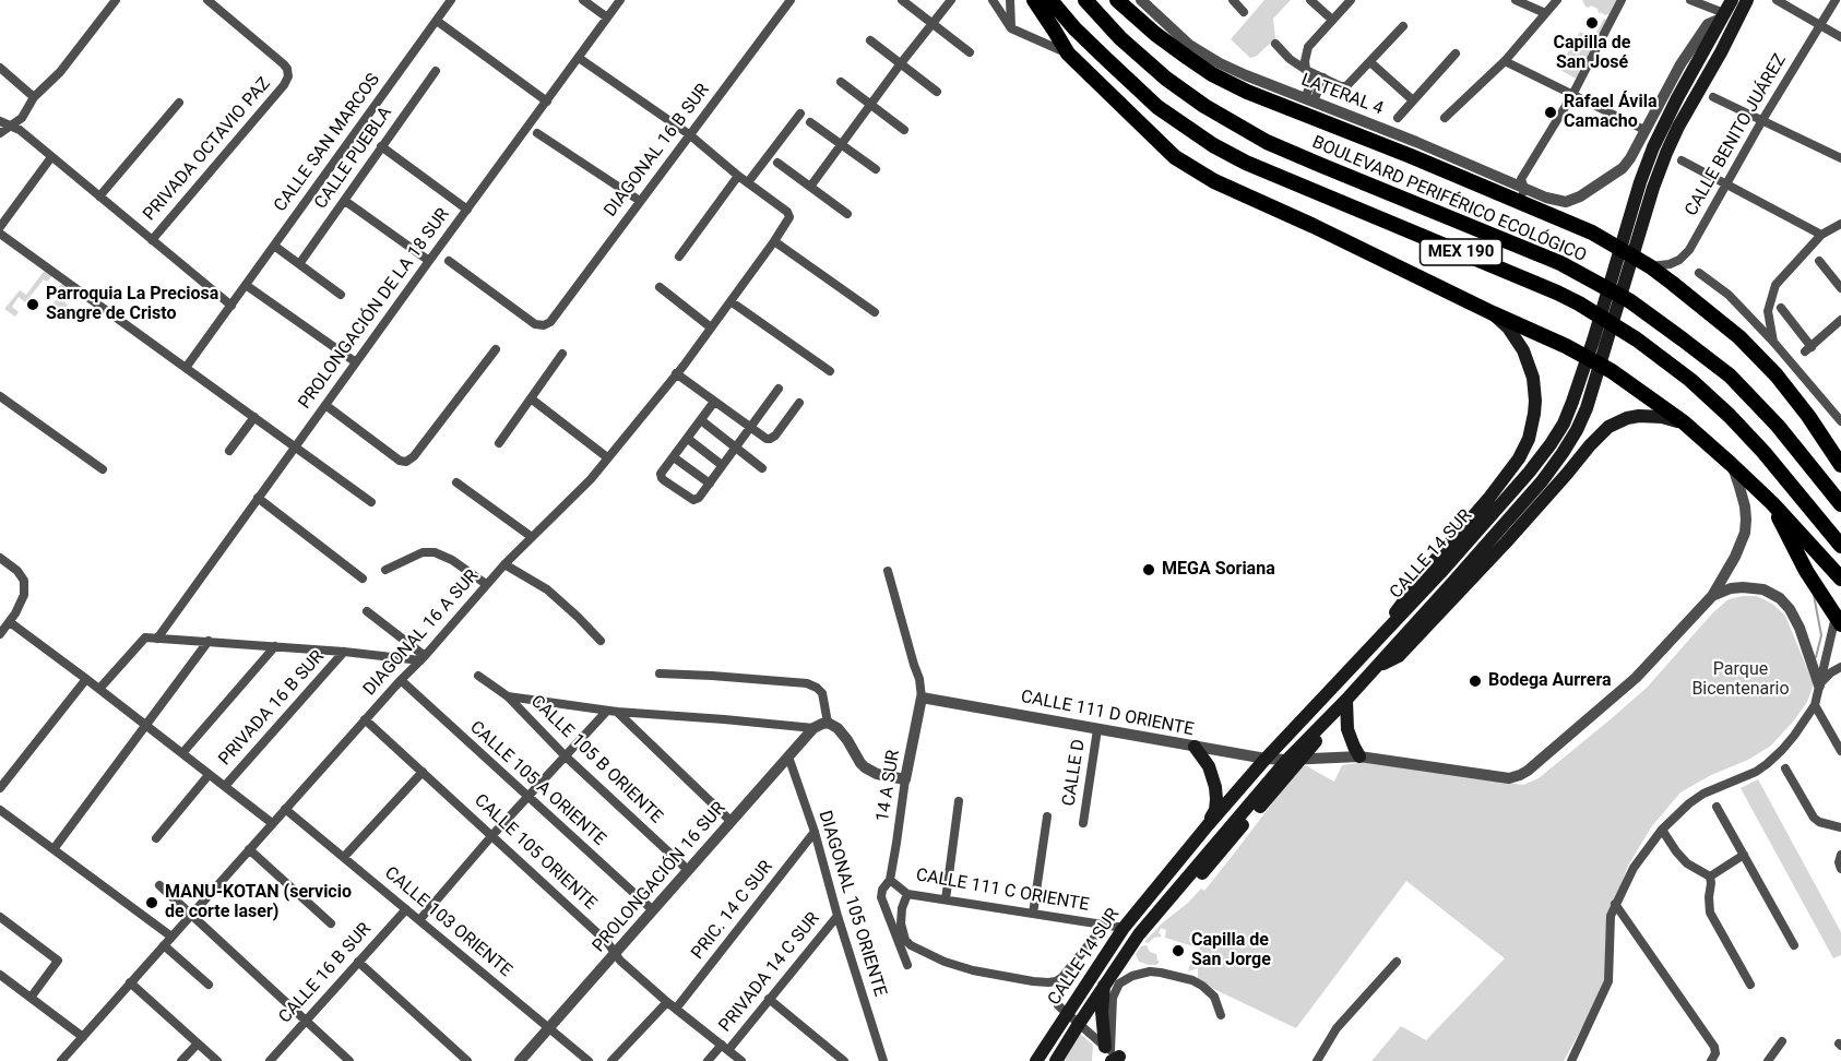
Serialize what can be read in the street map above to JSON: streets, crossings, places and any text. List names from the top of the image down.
{
  "streets": {
    "highway": ["BOULEVARD PERIFÉRICO ECOLÓGICO", "MEX 190"],
    "main road": ["CALLE 14 SUR"],
    "street": [
      "LATERAL 4",
      "CALLE BENITO JUÁREZ",
      "CALLE SAN MARCOS",
      "PRIVADA OCTAVIO PAZ",
      "DIAGONAL 16 B SUR",
      "CALLE PUEBLA",
      "PROLONGACIÓN DE LA 18 SUR",
      "DIAGONAL 16 A SUR",
      "PRIVADA 16 B SUR",
      "CALLE 111 D ORIENTE",
      "CALLE 105 B ORIENTE",
      "CALLE D",
      "CALLE 105 A ORIENTE",
      "14 A SUR",
      "CALLE 105 ORIENTE",
      "PROLONGACIÓN 16 SUR",
      "CALLE 111 C ORIENTE",
      "DIAGONAL 105 ORIENTE",
      "PRIC. 14 C SUR",
      "CALLE 103 ORIENTE",
      "PRIVADA 14 C SUR",
      "CALLE 16 B SUR"
    ]
  },
  "crossings": [
    ["CALLE 14 SUR", "CALLE 111 D ORIENTE"],
    ["CALLE 14 SUR", "CALLE 111 C ORIENTE"],
    ["DIAGONAL 16 A SUR", "CALLE 105 A ORIENTE"],
    ["DIAGONAL 16 A SUR", "CALLE 105 ORIENTE"],
    ["DIAGONAL 16 A SUR", "CALLE 103 ORIENTE"],
    ["CALLE 111 D ORIENTE", "CALLE D"],
    ["CALLE 111 D ORIENTE", "14 A SUR"],
    ["CALLE 105 B ORIENTE", "PROLONGACIÓN 16 SUR"],
    ["CALLE 105 A ORIENTE", "PROLONGACIÓN 16 SUR"],
    ["14 A SUR", "CALLE 111 C ORIENTE"],
    ["CALLE 105 ORIENTE", "PROLONGACIÓN 16 SUR"],
    ["CALLE 105 ORIENTE", "PRIC. 14 C SUR"],
    ["CALLE 105 ORIENTE", "PRIVADA 14 C SUR"],
    ["PROLONGACIÓN 16 SUR", "DIAGONAL 105 ORIENTE"],
    ["PROLONGACIÓN 16 SUR", "CALLE 103 ORIENTE"],
    ["DIAGONAL 105 ORIENTE", "PRIC. 14 C SUR"],
    ["DIAGONAL 105 ORIENTE", "PRIVADA 14 C SUR"],
    ["CALLE 103 ORIENTE", "CALLE 16 B SUR"]
  ],
  "parks": ["Parque Bicentenario"],
  "places": [
    "Capilla de San José",
    "Rafael Ávila Camacho",
    "Parroquia La Preciosa Sangre de Cristo",
    "MEGA Soriana",
    "Bodega Aurrera",
    "MANU-KOTAN (servicio de corte laser)",
    "Capilla de San Jorge"
  ]
}
